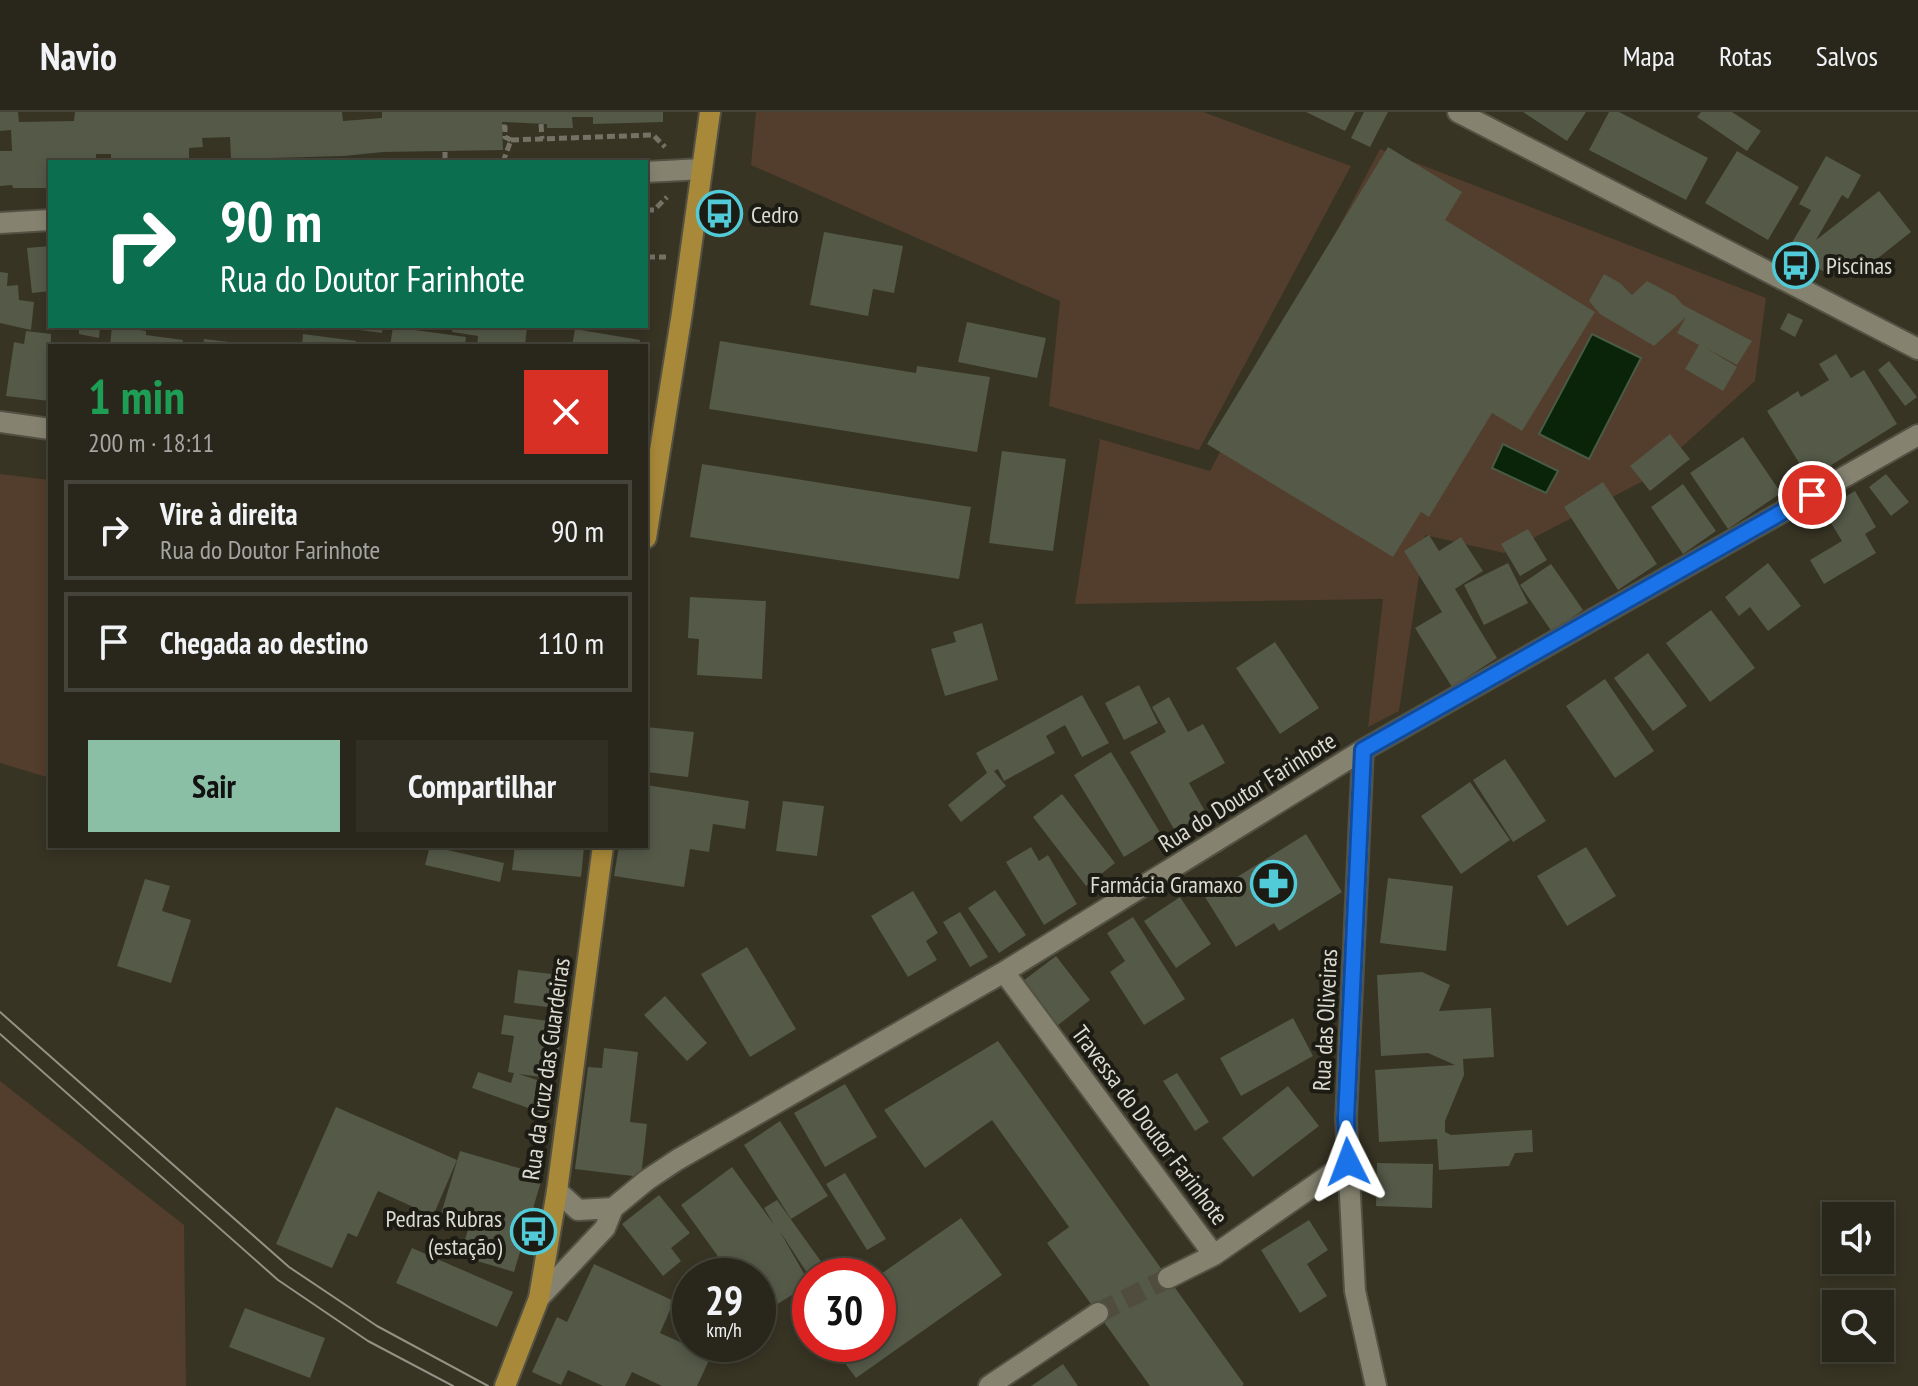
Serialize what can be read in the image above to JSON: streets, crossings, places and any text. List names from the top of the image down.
{
  "streets": {
    "main road": ["Rua do Doutor Farinhote", "Rua da Cruz das Guardeiras"],
    "street": ["Rua das Oliveiras", "Travessa do Doutor Farinhote"]
  },
  "crossings": [
    ["Rua do Doutor Farinhote", "Rua das Oliveiras"],
    ["Rua do Doutor Farinhote", "Rua da Cruz das Guardeiras"],
    ["Rua do Doutor Farinhote", "Travessa do Doutor Farinhote"],
    ["Rua das Oliveiras", "Travessa do Doutor Farinhote"]
  ],
  "places": {
    "bus stop": ["Cedro", "Piscinas", "Pedras Rubras (estação)"],
    "pharmacy": ["Farmácia Gramaxo"]
  },
  "page": {
    "header": "Navio",
    "nav": ["Mapa", "Rotas", "Salvos"],
    "turn": ["90 m", "Rua do Doutor Farinhote"],
    "heading": ["1 min", "200 m · 18:11"],
    "list": [
      {
        "name": "Vire à direita",
        "note": "Rua do Doutor Farinhote",
        "value": "90 m"
      },
      {
        "name": "Chegada ao destino",
        "value": "110 m"
      }
    ],
    "buttons": ["Sair", "Compartilhar"],
    "speed": "29 km/h",
    "limit": "30"
  }
}
